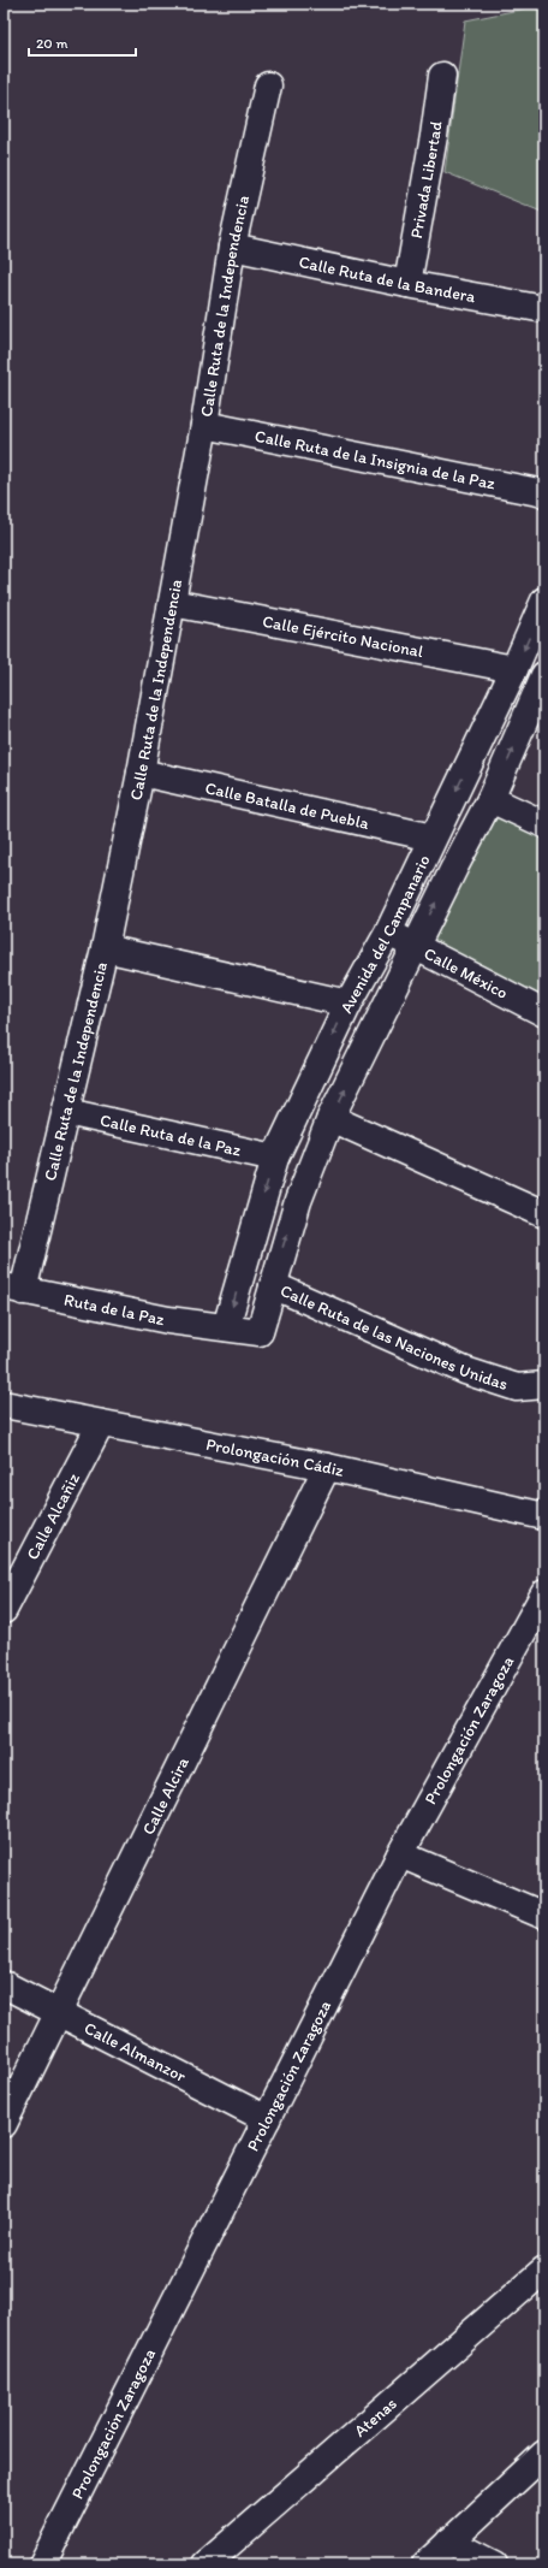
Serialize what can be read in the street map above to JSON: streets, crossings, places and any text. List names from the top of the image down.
{
  "streets": {
    "street": [
      "Privada Libertad",
      "Calle Ruta de la Bandera",
      "Calle Ruta de la Independencia",
      "Calle Ruta de la Insignia de la Paz",
      "Calle Ejército Nacional",
      "Calle Batalla de Puebla",
      "Avenida del Campanario",
      "Calle México",
      "Calle Ruta de la Paz",
      "Ruta de la Paz",
      "Calle Ruta de las Naciones Unidas",
      "Prolongación Cádiz",
      "Calle Alcañiz",
      "Prolongación Zaragoza",
      "Calle Alcira",
      "Calle Almanzor",
      "Atenas"
    ]
  },
  "crossings": [
    ["Privada Libertad", "Calle Ruta de la Bandera"],
    ["Calle Ruta de la Bandera", "Calle Ruta de la Independencia"],
    ["Calle Ruta de la Independencia", "Calle Ruta de la Insignia de la Paz"],
    ["Calle Ruta de la Independencia", "Calle Ejército Nacional"],
    ["Calle Ruta de la Independencia", "Calle Batalla de Puebla"],
    ["Calle Ruta de la Independencia", "Calle Ruta de la Paz"],
    ["Calle Ruta de la Independencia", "Ruta de la Paz"],
    ["Calle Ejército Nacional", "Avenida del Campanario"],
    ["Calle Batalla de Puebla", "Avenida del Campanario"],
    ["Avenida del Campanario", "Calle México"],
    ["Avenida del Campanario", "Calle Ruta de la Paz"],
    ["Avenida del Campanario", "Ruta de la Paz"],
    ["Avenida del Campanario", "Calle Ruta de las Naciones Unidas"],
    ["Ruta de la Paz", "Calle Ruta de las Naciones Unidas"],
    ["Prolongación Cádiz", "Calle Alcañiz"],
    ["Prolongación Cádiz", "Calle Alcira"],
    ["Prolongación Zaragoza", "Calle Almanzor"],
    ["Calle Alcira", "Calle Almanzor"]
  ],
  "scale_bar": "20 m"
}
